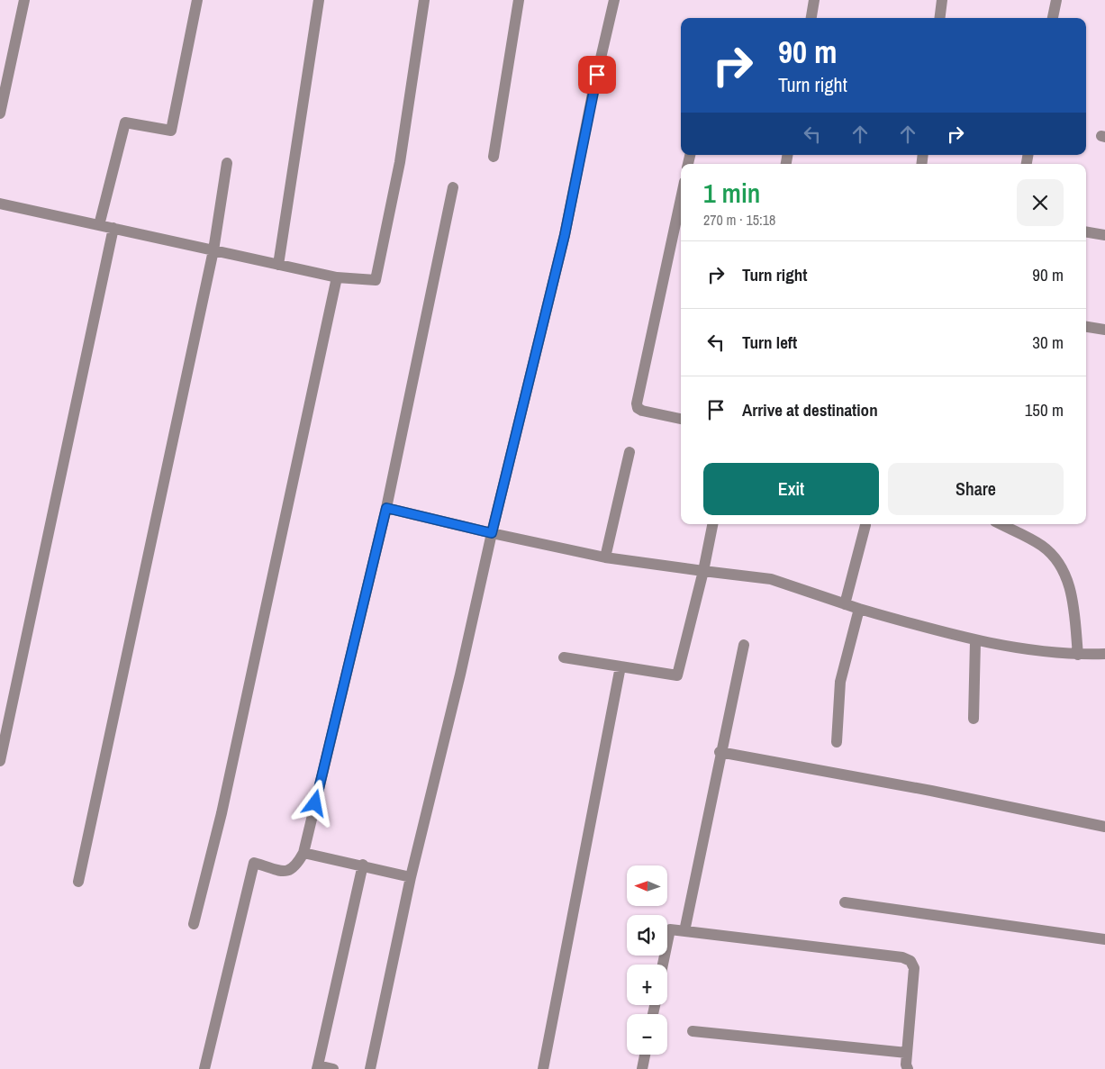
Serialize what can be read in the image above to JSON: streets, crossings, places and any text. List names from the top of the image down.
{
  "north": "left",
  "page": {
    "turn": ["90 m", "Turn right"],
    "heading": ["1 min", "270 m · 15:18"],
    "list": [
      {
        "name": "Turn right",
        "value": "90 m"
      },
      {
        "name": "Turn left",
        "value": "30 m"
      },
      {
        "name": "Arrive at destination",
        "value": "150 m"
      }
    ],
    "buttons": ["Exit", "Share"],
    "map_buttons": ["+", "−"]
  }
}
